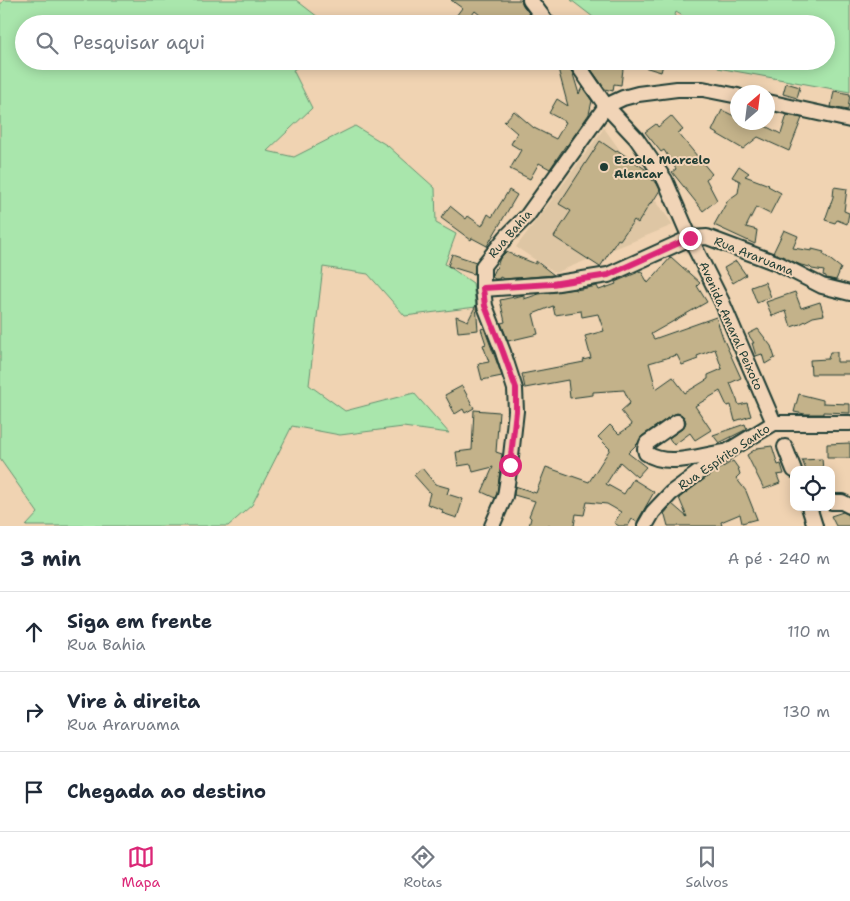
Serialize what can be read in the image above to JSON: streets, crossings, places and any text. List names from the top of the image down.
{
  "streets": {
    "street": [
      "Rua Bahia",
      "Rua Araruama",
      "Avenida Amaral Peixoto",
      "Rua Espírito Santo"
    ]
  },
  "crossings": [
    ["Rua Bahia", "Rua Araruama"],
    ["Rua Bahia", "Avenida Amaral Peixoto"],
    ["Rua Araruama", "Avenida Amaral Peixoto"],
    ["Avenida Amaral Peixoto", "Rua Espírito Santo"]
  ],
  "places": ["Escola Marcelo Alencar"],
  "north": "top right",
  "page": {
    "search": "Pesquisar aqui",
    "heading": ["3 min", "A pé · 240 m"],
    "list": [
      ["Siga em frente", "Rua Bahia", "110 m"],
      ["Vire à direita", "Rua Araruama", "130 m"],
      "Chegada ao destino"
    ],
    "nav": ["Mapa", "Rotas", "Salvos"]
  }
}
